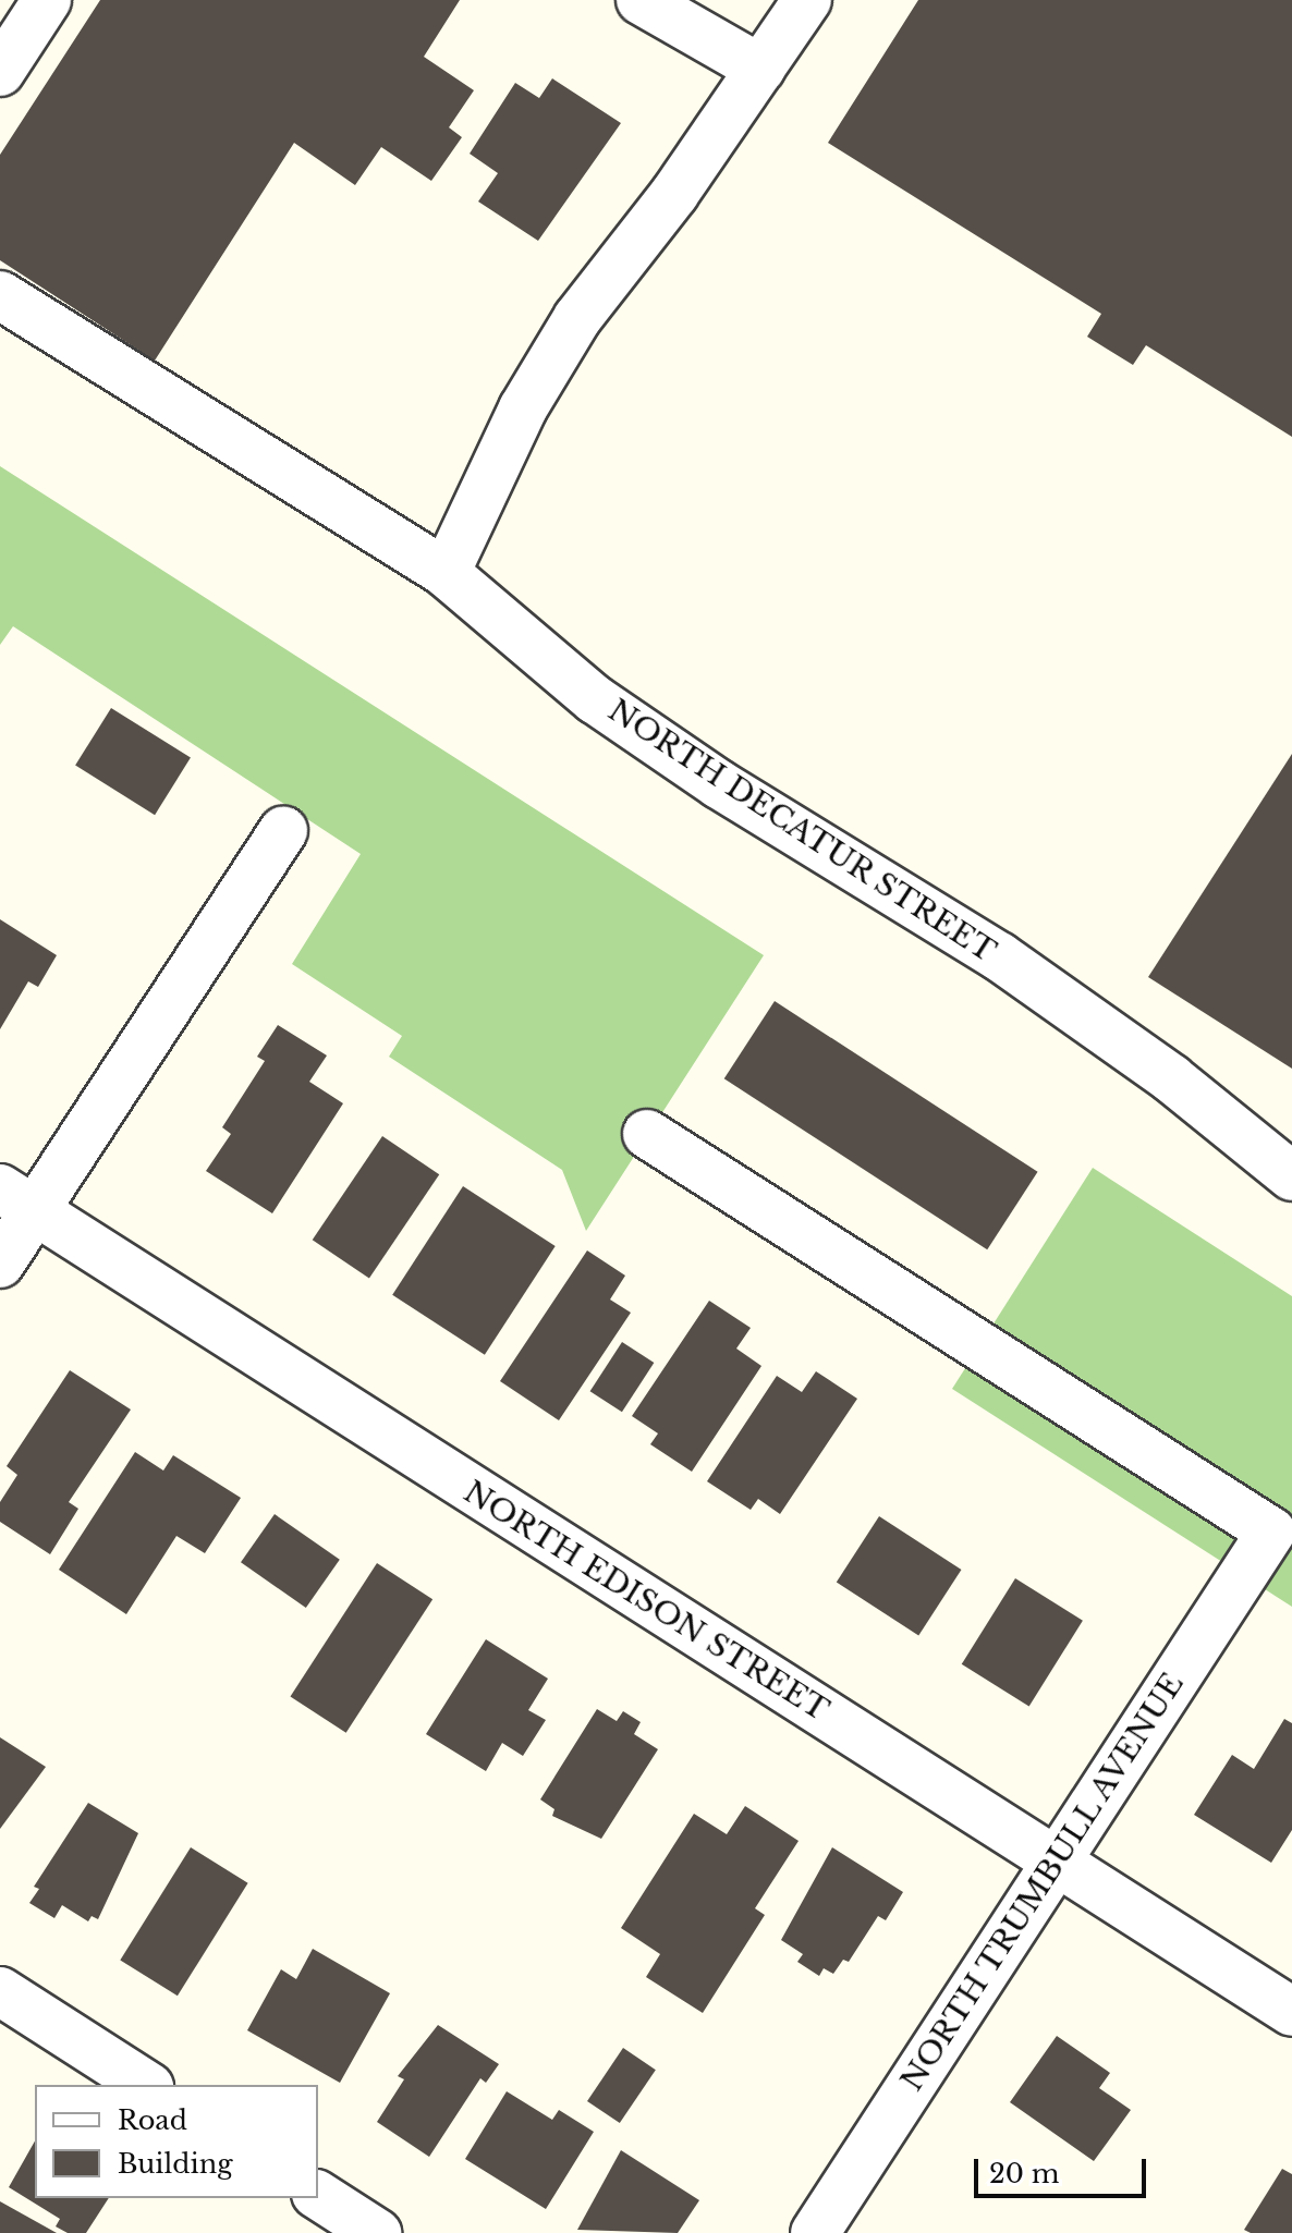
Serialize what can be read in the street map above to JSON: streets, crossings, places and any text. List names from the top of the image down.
{
  "streets": {
    "street": ["NORTH DECATUR STREET", "NORTH EDISON STREET", "NORTH TRUMBULL AVENUE"]
  },
  "crossings": [
    ["NORTH EDISON STREET", "NORTH TRUMBULL AVENUE"]
  ],
  "legend": ["Road", "Building"],
  "scale_bar": "20 m"
}
